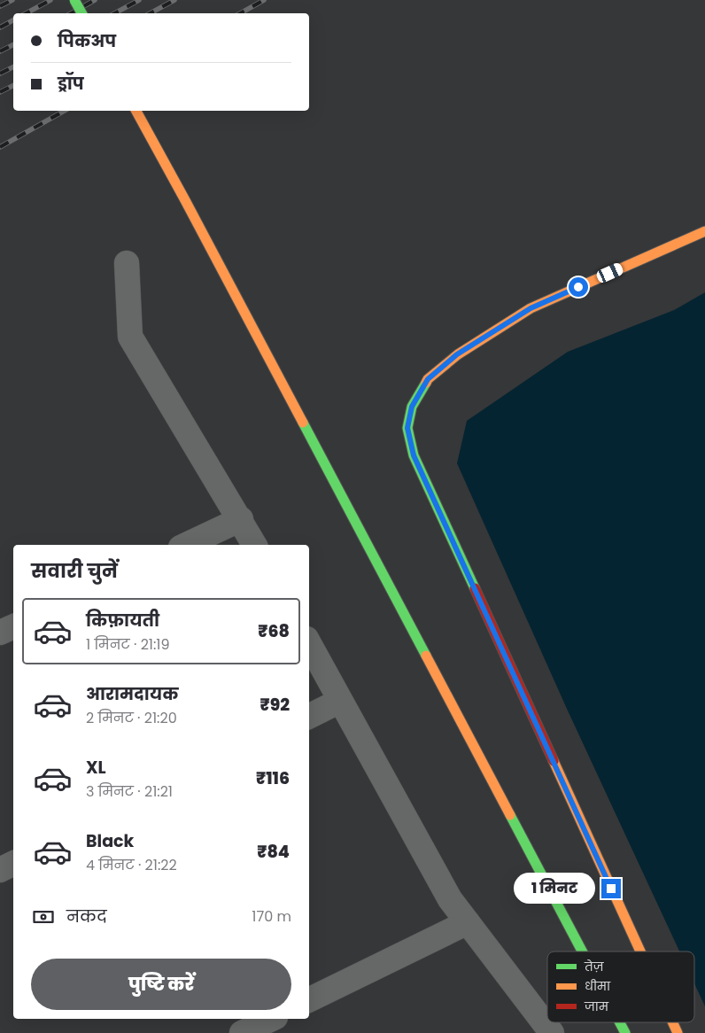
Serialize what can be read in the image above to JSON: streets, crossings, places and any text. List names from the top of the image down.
{
  "legend": ["तेज़", "धीमा", "जाम"],
  "page": {
    "banner": ["पिकअप", "ड्रॉप"],
    "heading": "सवारी चुनें",
    "list": [
      {
        "name": "किफ़ायती",
        "note": "1 मिनट · 21:19",
        "value": "₹68"
      },
      {
        "name": "आरामदायक",
        "note": "2 मिनट · 21:20",
        "value": "₹92"
      },
      {
        "name": "XL",
        "note": "3 मिनट · 21:21",
        "value": "₹116"
      },
      {
        "name": "Black",
        "note": "4 मिनट · 21:22",
        "value": "₹84"
      }
    ],
    "bubble": "1 मिनट",
    "pay": ["नकद", "170 m"],
    "buttons": "पुष्टि करें"
  }
}
